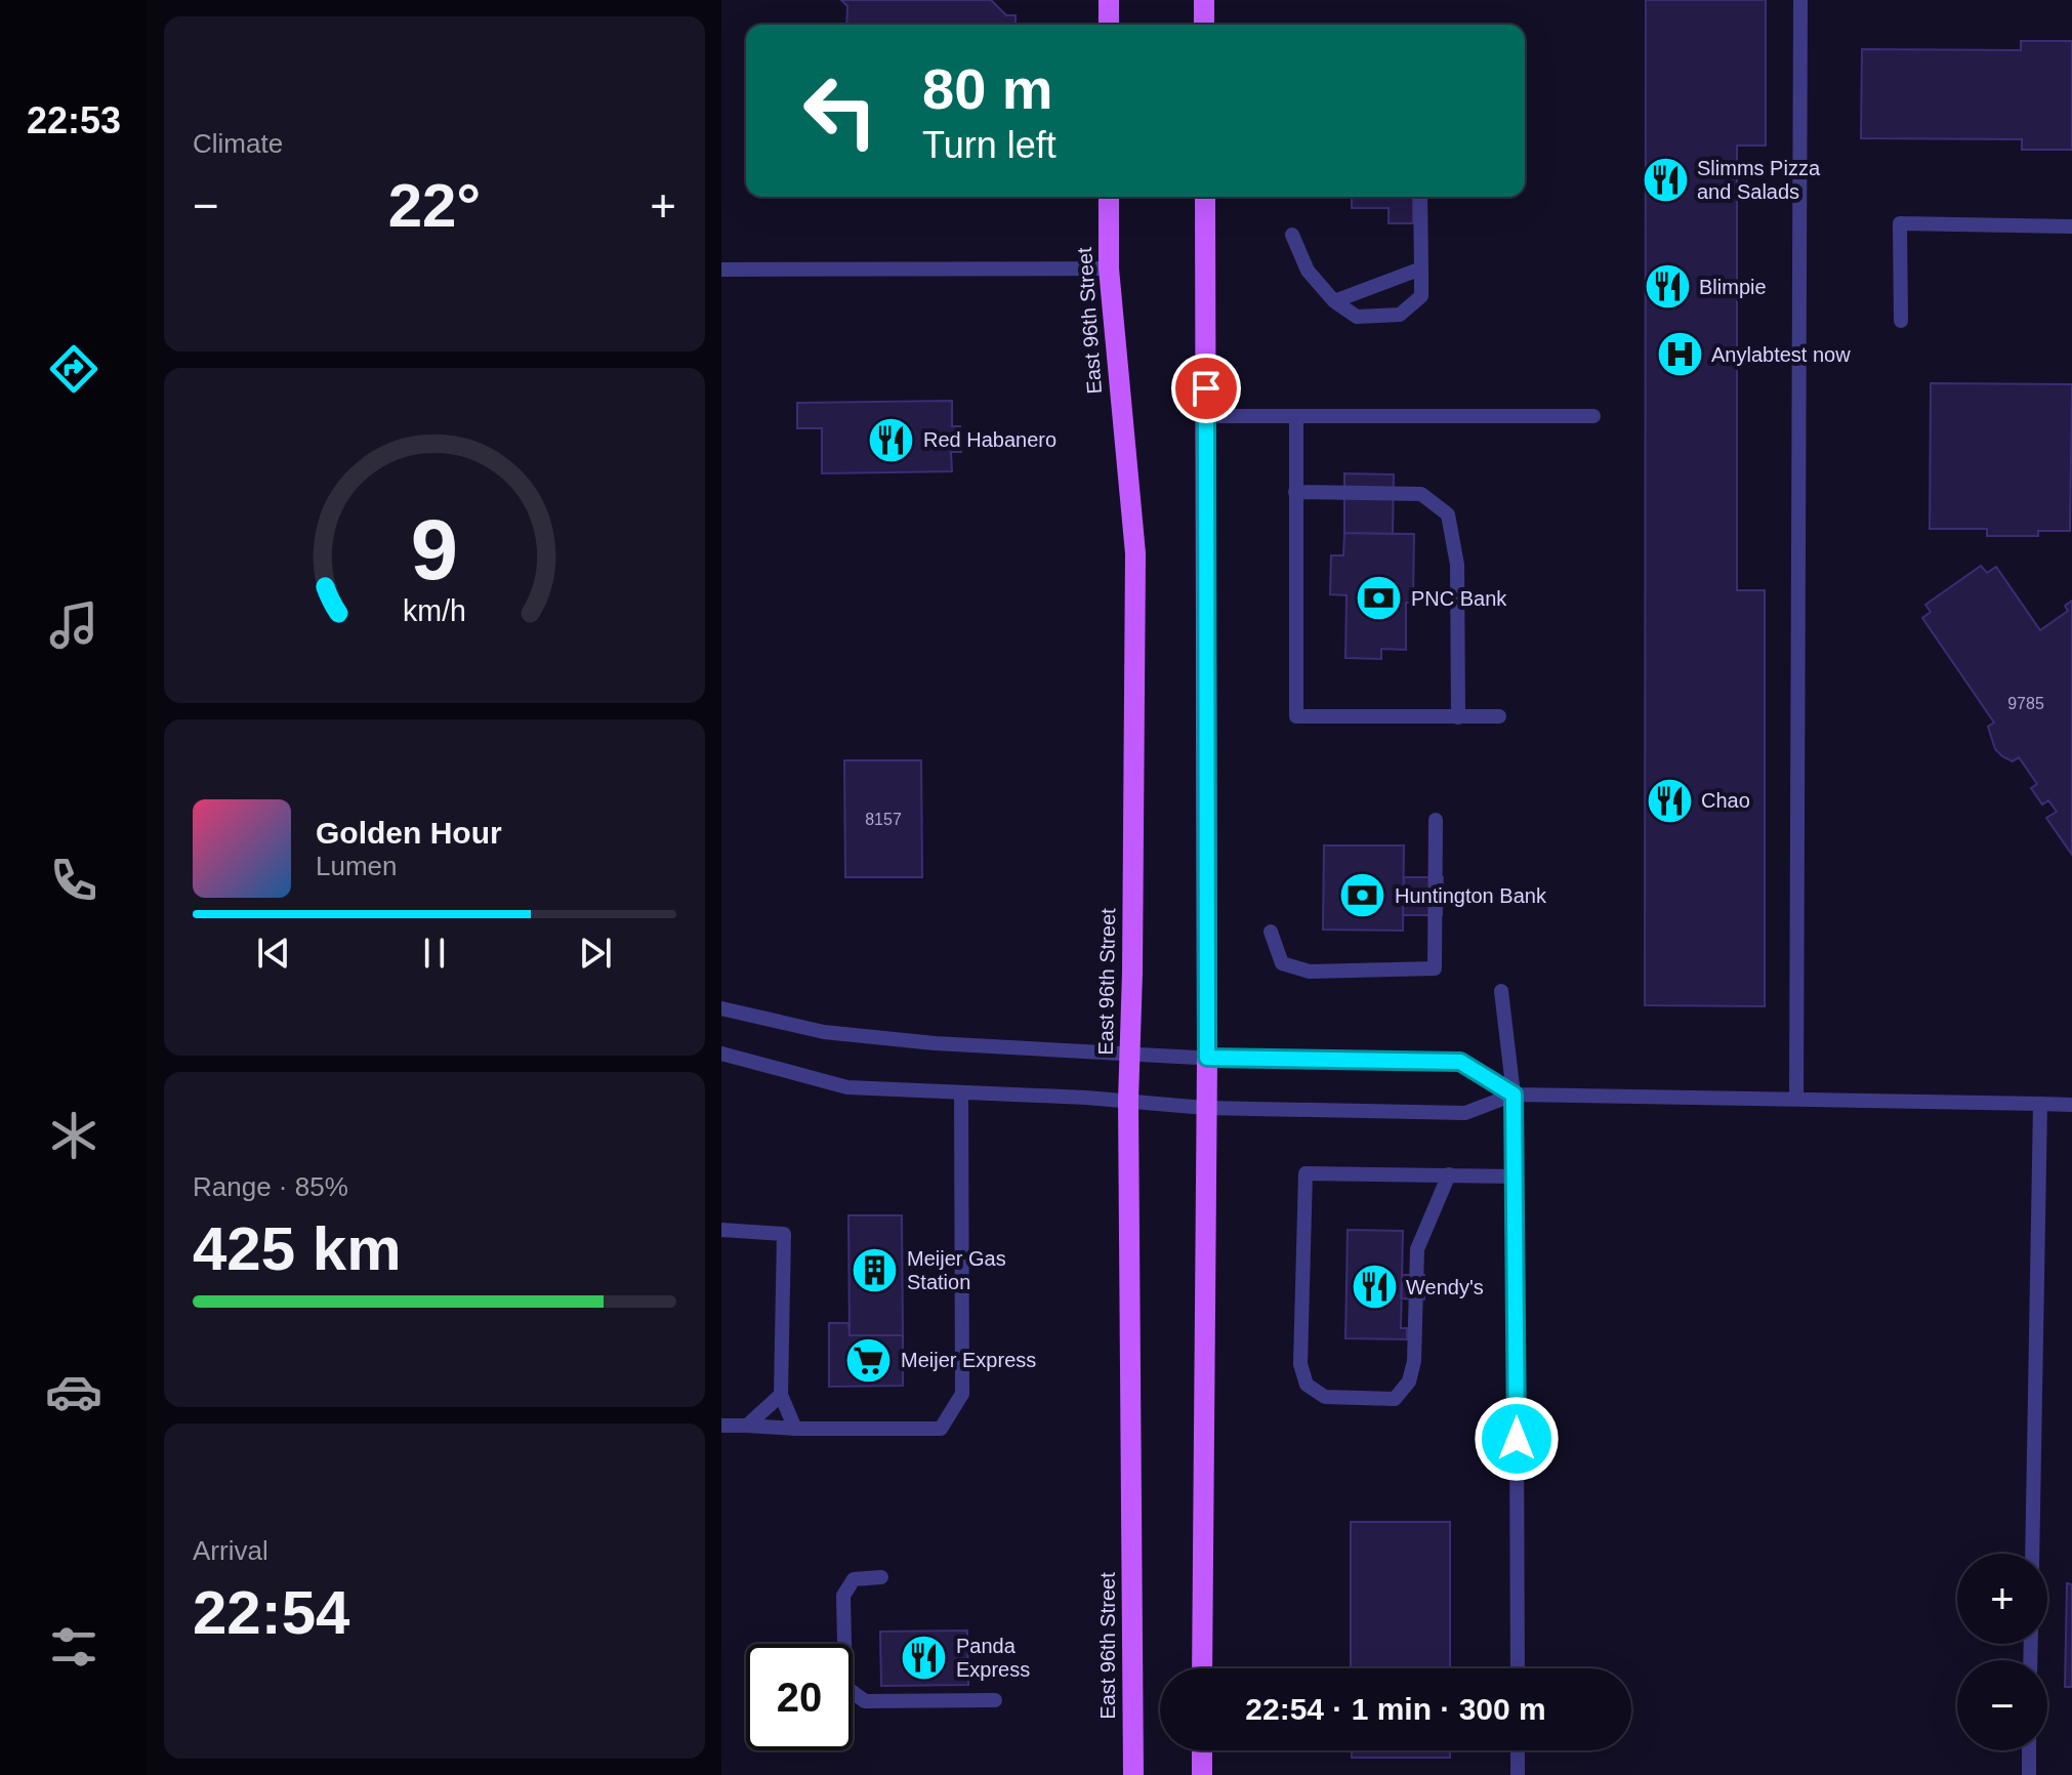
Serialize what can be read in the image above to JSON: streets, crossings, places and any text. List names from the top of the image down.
{
  "streets": {
    "main road": ["East 96th Street"]
  },
  "places": {
    "restaurant": [
      "Slimms Pizza and Salads",
      "Blimpie",
      "Red Habanero",
      "Chao",
      "Wendy's",
      "Panda Express"
    ],
    "hospital": ["Anylabtest now"],
    "bank": ["PNC Bank", "Huntington Bank"],
    "building": ["Meijer Gas Station"],
    "supermarket": ["Meijer Express"]
  },
  "house_numbers": ["9785", "8157"],
  "page": {
    "tabs": "22:53",
    "tile": [
      "Climate",
      ["Range · 85%", "425 km"],
      ["Arrival", "22:54"]
    ],
    "turn": ["80 m", "Turn left"],
    "heat": ["−", "22°", "+"],
    "song": ["Golden Hour", "Lumen"],
    "map_buttons": ["+", "−"],
    "limit": "20",
    "trip": "22:54 · 1 min · 300 m",
    "gauge": ["9", "km/h"]
  }
}
